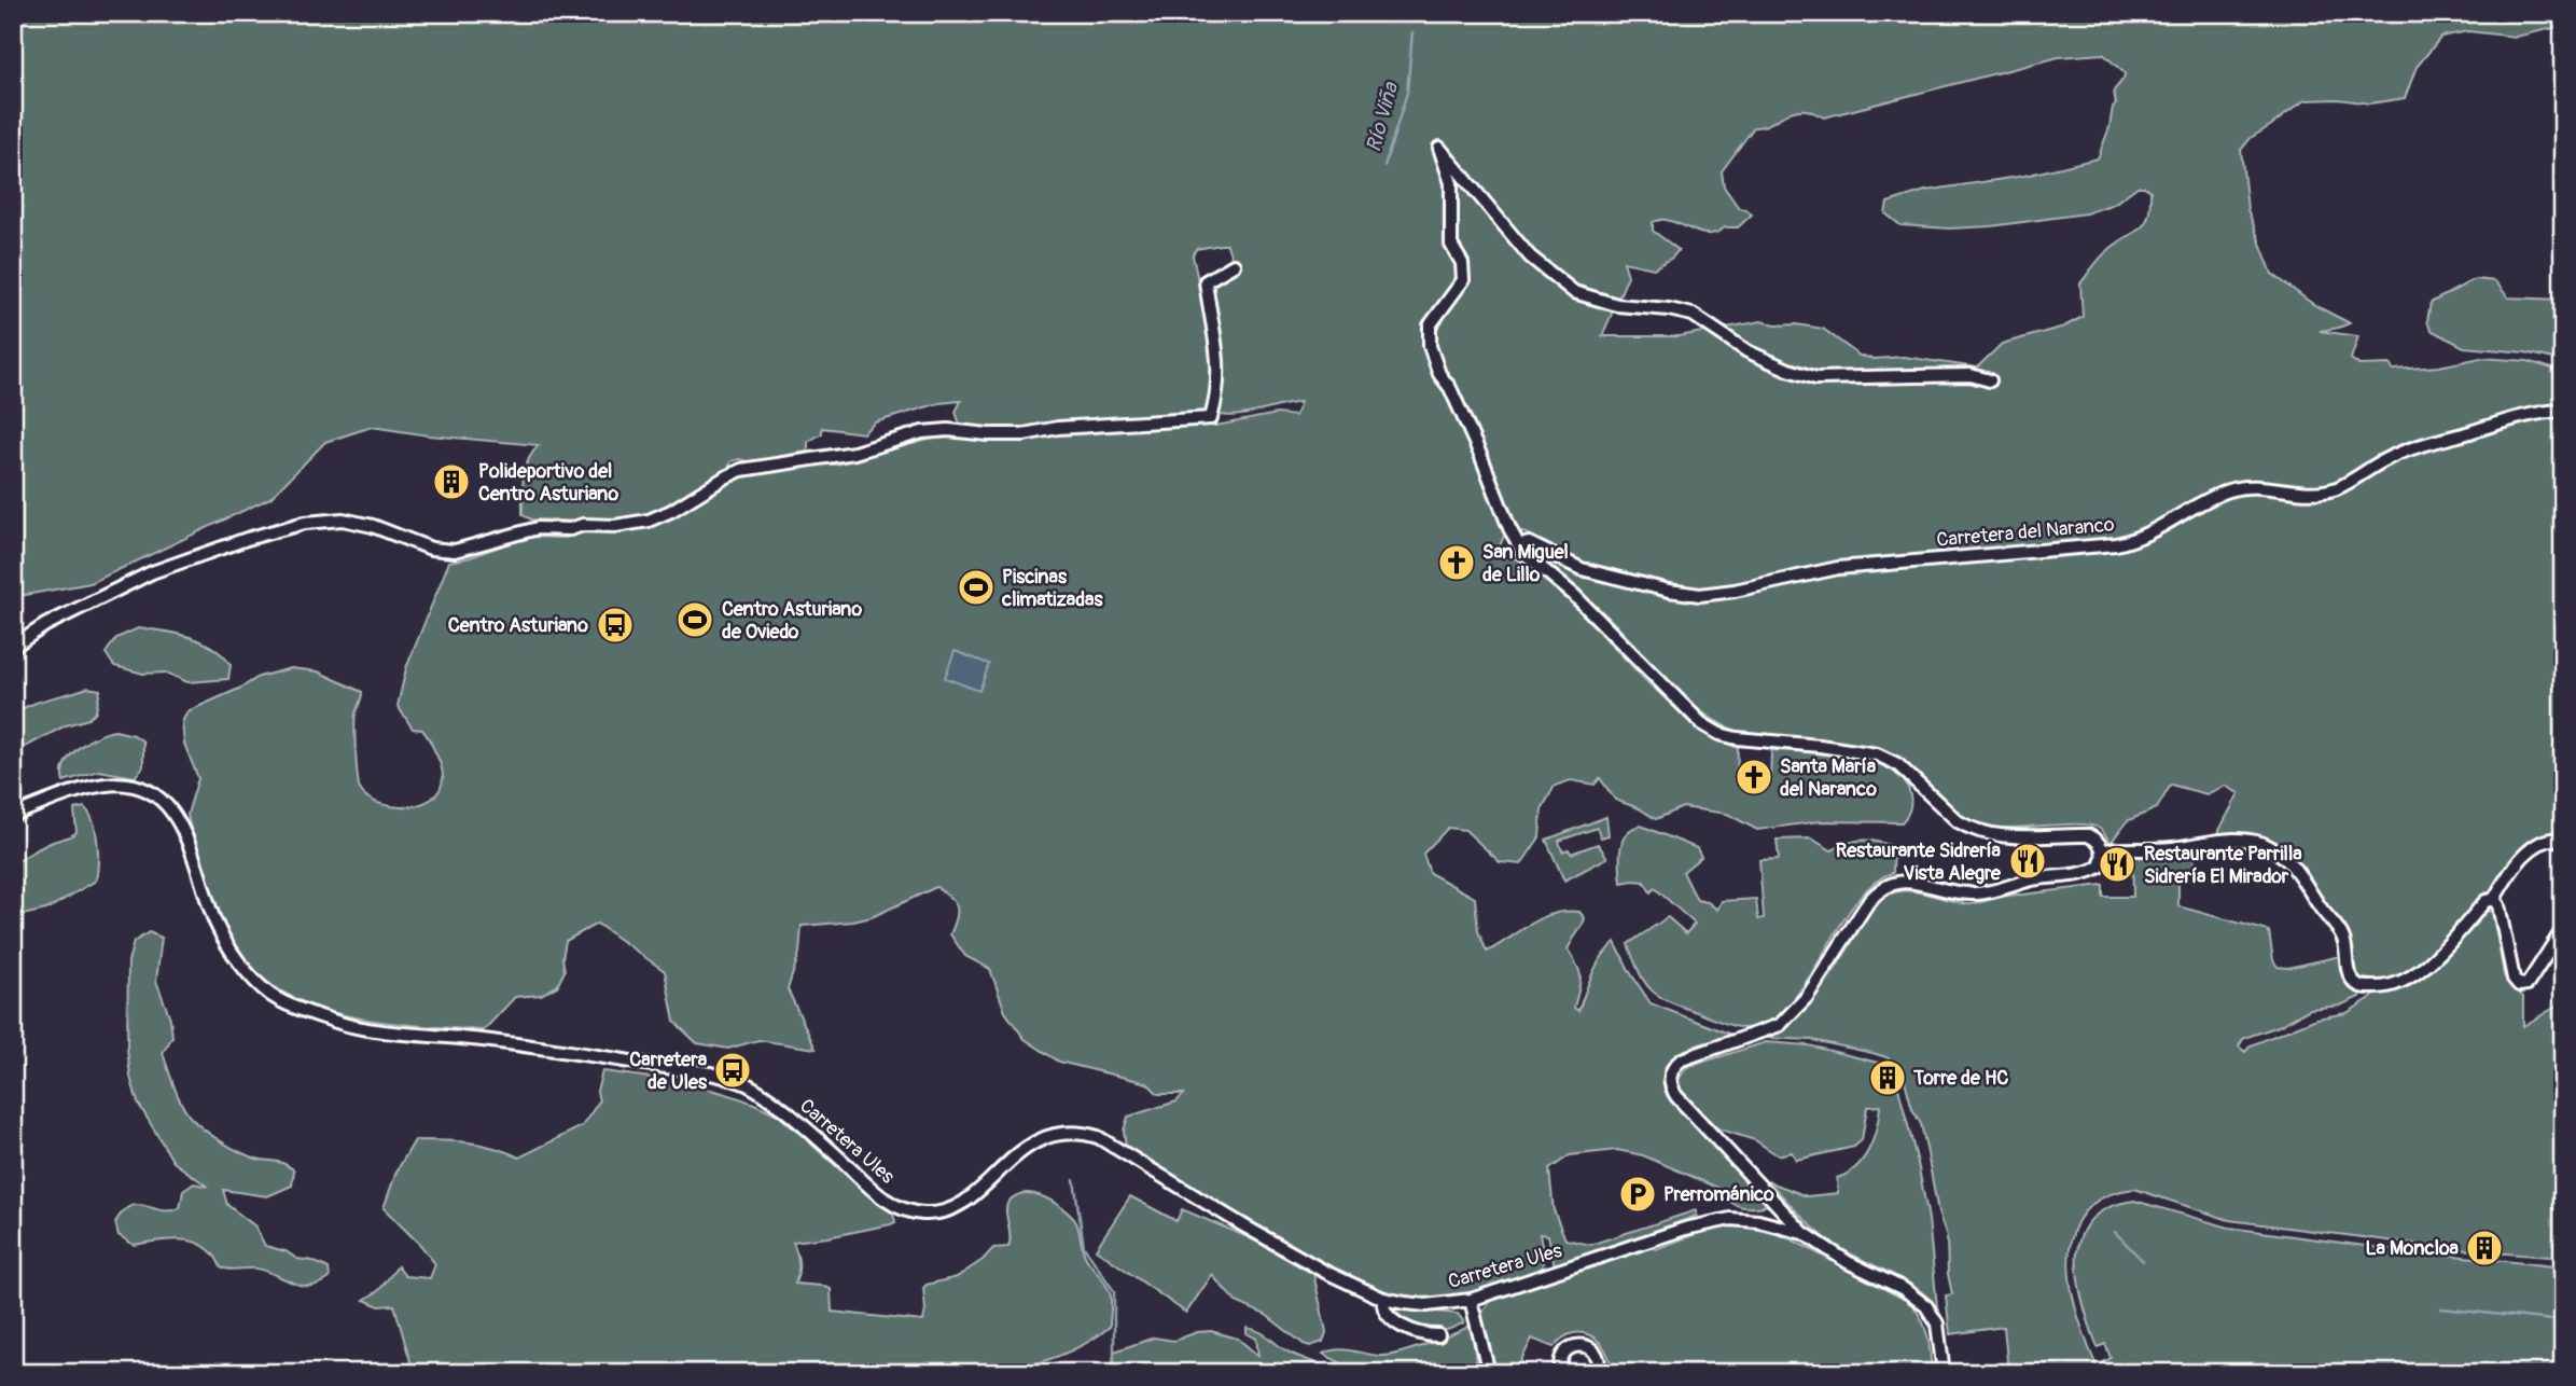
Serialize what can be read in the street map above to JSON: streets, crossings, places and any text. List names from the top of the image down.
{
  "streets": {
    "street": ["Carretera del Naranco", "Carretera Ules"]
  },
  "water": ["Río Viña"],
  "places": {
    "building": ["Polideportivo del Centro Asturiano", "Torre de HC", "La Moncloa"],
    "church": ["San Miguel de Lillo", "Santa María del Naranco"],
    "sports": ["Piscinas climatizadas", "Centro Asturiano de Oviedo"],
    "bus stop": ["Centro Asturiano", "Carretera de Ules"],
    "restaurant": ["Restaurante Sidrería Vista Alegre", "Restaurante Parrilla Sidrería El Mirador"],
    "parking": ["Prerrománico"]
  }
}
